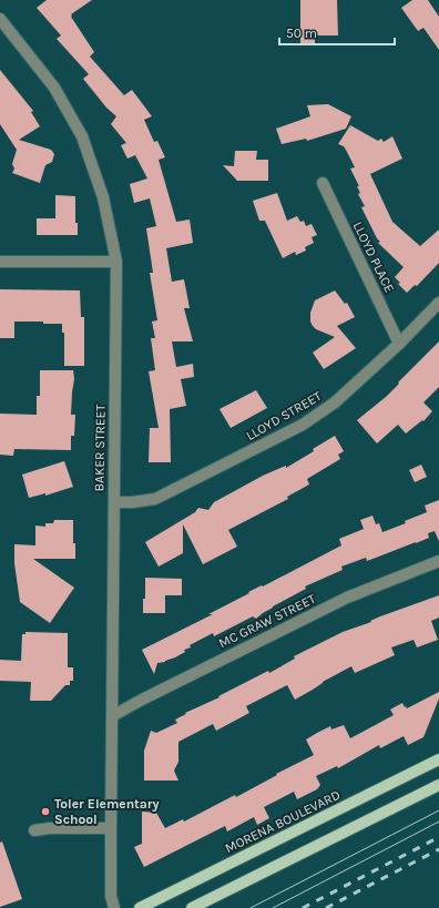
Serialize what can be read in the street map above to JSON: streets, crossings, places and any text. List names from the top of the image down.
{
  "streets": {
    "main road": ["MORENA BOULEVARD"],
    "street": [
      "LLOYD PLACE",
      "LLOYD STREET",
      "BAKER STREET",
      "MC GRAW STREET"
    ]
  },
  "crossings": [
    ["LLOYD PLACE", "LLOYD STREET"],
    ["LLOYD STREET", "BAKER STREET"],
    ["BAKER STREET", "MC GRAW STREET"]
  ],
  "places": ["Toler Elementary School"],
  "scale_bar": "50 m"
}
